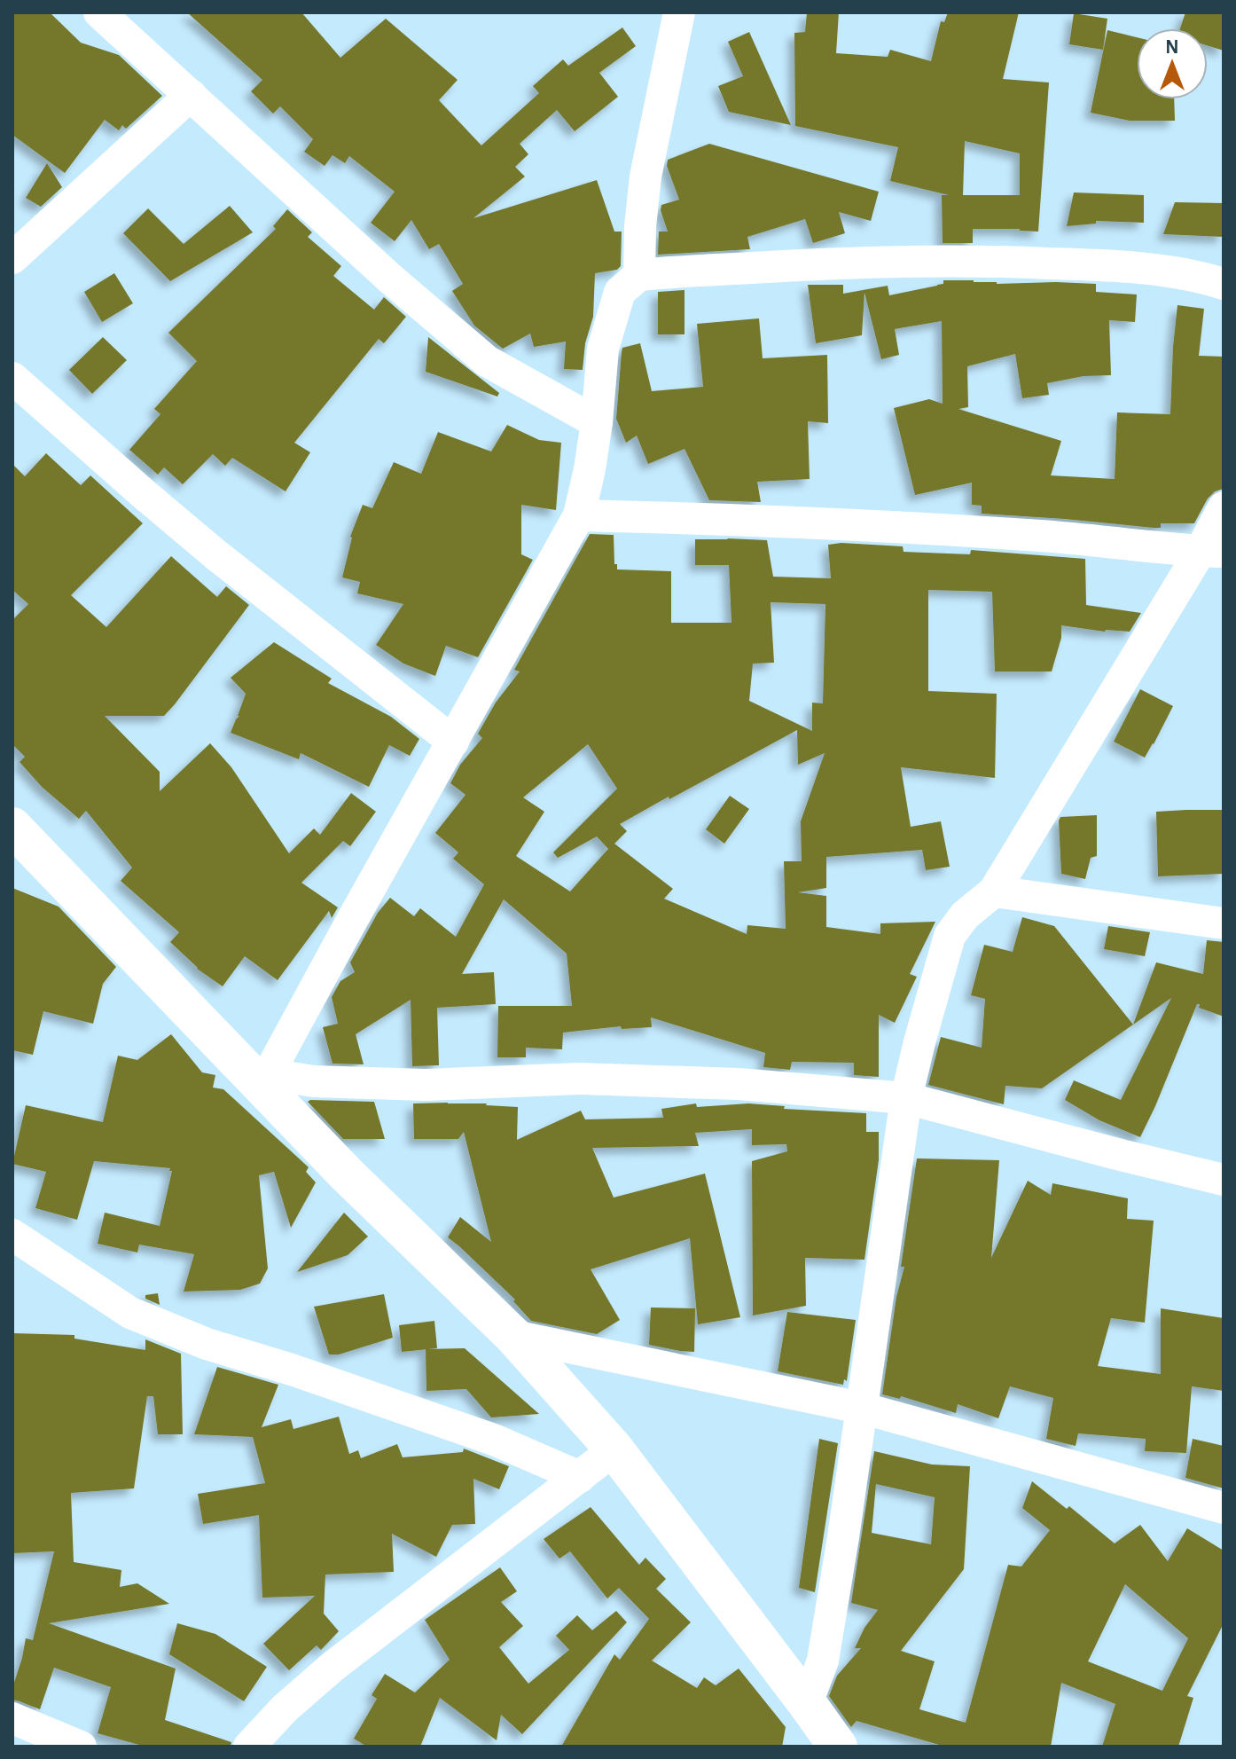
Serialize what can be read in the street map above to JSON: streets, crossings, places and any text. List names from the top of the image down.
{
  "north": "top"
}
